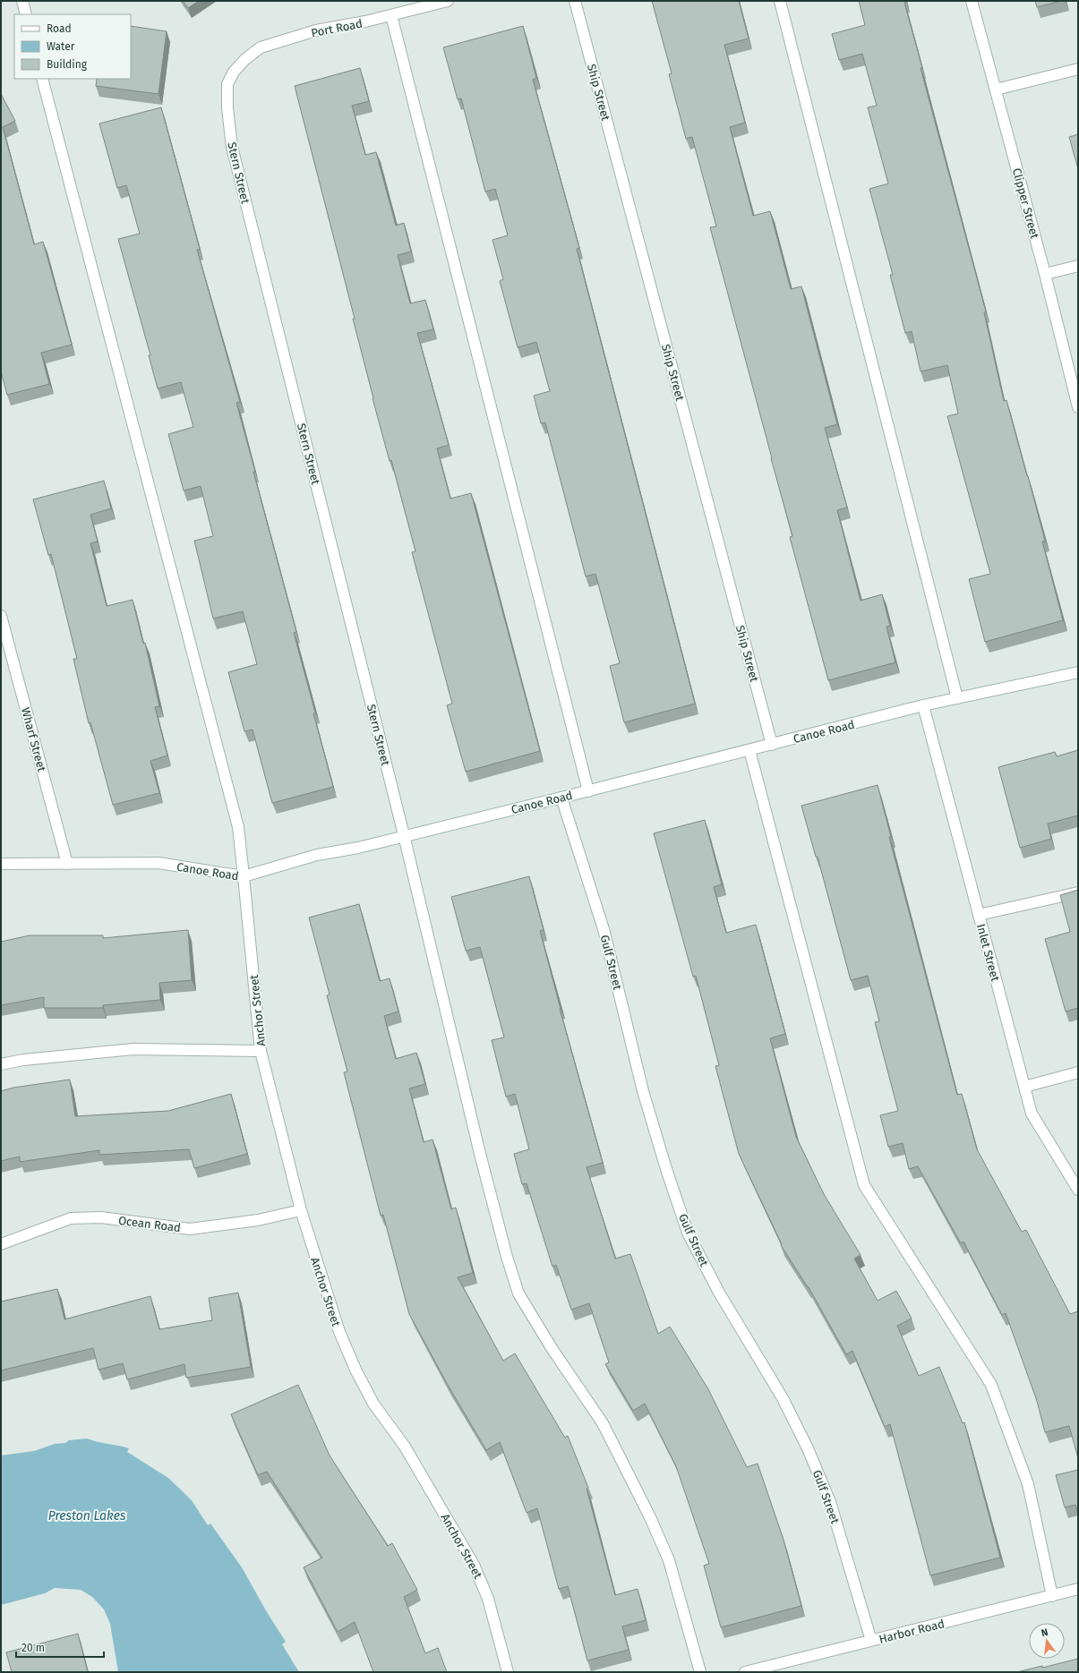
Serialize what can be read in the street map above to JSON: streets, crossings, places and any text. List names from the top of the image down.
{
  "streets": {
    "street": [
      "Port Road",
      "Ship Street",
      "Stern Street",
      "Clipper Street",
      "Canoe Road",
      "Wharf Street",
      "Inlet Street",
      "Gulf Street",
      "Anchor Street",
      "Ocean Road",
      "Harbor Road"
    ]
  },
  "crossings": [
    ["Port Road", "Stern Street"],
    ["Ship Street", "Canoe Road"],
    ["Stern Street", "Canoe Road"],
    ["Canoe Road", "Wharf Street"],
    ["Canoe Road", "Inlet Street"],
    ["Canoe Road", "Gulf Street"],
    ["Canoe Road", "Anchor Street"],
    ["Gulf Street", "Harbor Road"],
    ["Anchor Street", "Ocean Road"]
  ],
  "water": ["Preston Lakes"],
  "legend": ["Road", "Water", "Building"],
  "scale_bar": "20 m",
  "north": "top"
}
